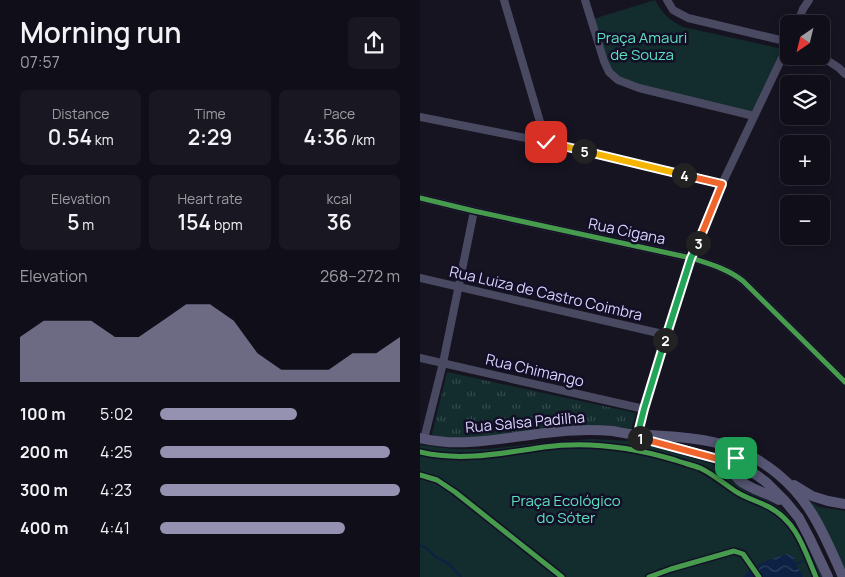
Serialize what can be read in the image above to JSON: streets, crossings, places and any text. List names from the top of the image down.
{
  "streets": {
    "main road": ["Rua Salsa Padilha"],
    "street": ["Rua Cigana", "Rua Luiza de Castro Coimbra", "Rua Chimango"]
  },
  "parks": ["Praça Amauri de Souza", "Praça Ecológico do Sóter"],
  "north": "bottom left",
  "page": {
    "heading": ["Morning run", "07:57"],
    "map_buttons": ["+", "−"],
    "stats": [
      ["Distance", "0.54 km"],
      ["Time", "2:29"],
      ["Pace", "4:36 /km"],
      ["Elevation", "5 m"],
      ["Heart rate", "154 bpm"],
      ["kcal", "36"]
    ],
    "pins": [
      "5",
      "4",
      "3",
      "2",
      "1"
    ],
    "chart": ["Elevation", "268–272 m"],
    "list": [
      {
        "name": "100 m",
        "note": "5:02"
      },
      {
        "name": "200 m",
        "note": "4:25"
      },
      {
        "name": "300 m",
        "note": "4:23"
      },
      {
        "name": "400 m",
        "note": "4:41"
      }
    ]
  }
}
